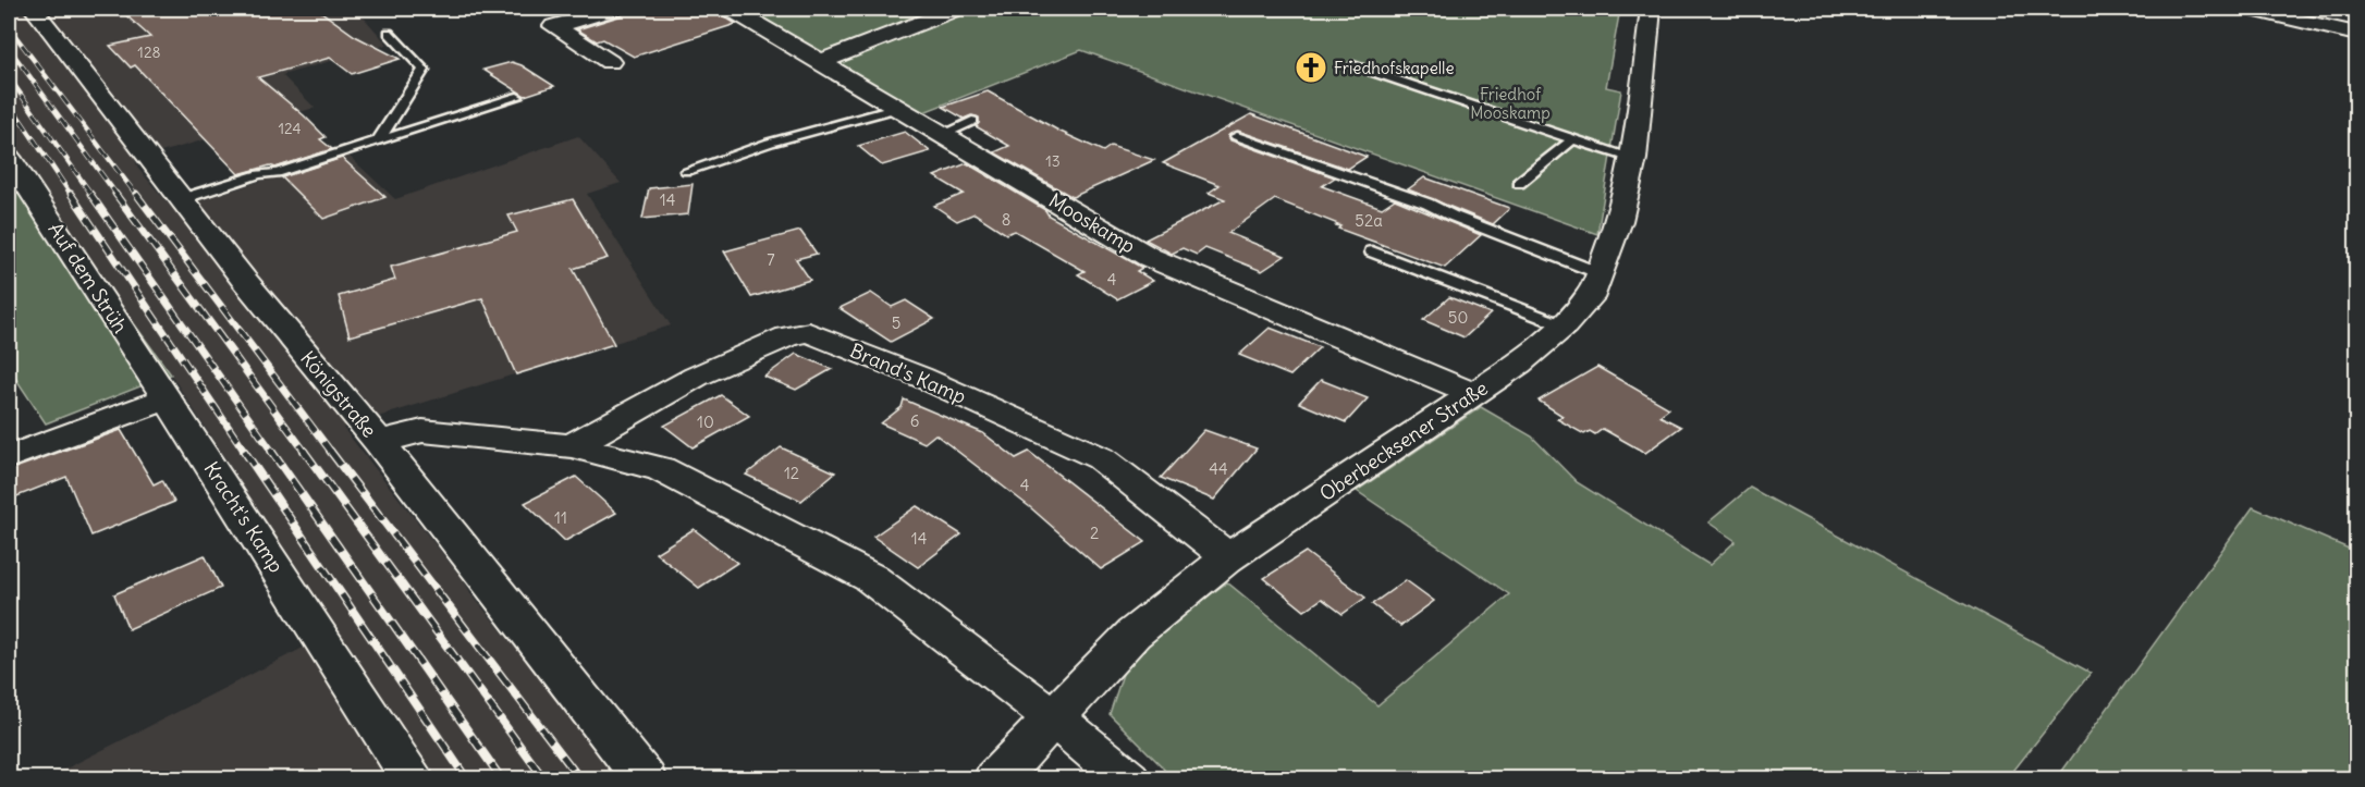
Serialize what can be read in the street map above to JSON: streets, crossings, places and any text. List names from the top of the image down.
{
  "streets": {
    "street": [
      "Mooskamp",
      "Auf dem Strüh",
      "Brand's Kamp",
      "Königstraße",
      "Oberbecksener Straße",
      "Kracht's Kamp"
    ]
  },
  "crossings": [
    ["Mooskamp", "Oberbecksener Straße"],
    ["Auf dem Strüh", "Kracht's Kamp"],
    ["Brand's Kamp", "Oberbecksener Straße"]
  ],
  "parks": ["Friedhof Mooskamp"],
  "places": {
    "church": ["Friedhofskapelle"]
  },
  "house_numbers": [
    "128",
    "124",
    "13",
    "14",
    "8",
    "52a",
    "7",
    "4",
    "50",
    "5",
    "6",
    "10",
    "44",
    "12",
    "4",
    "11",
    "2",
    "14"
  ]
}
